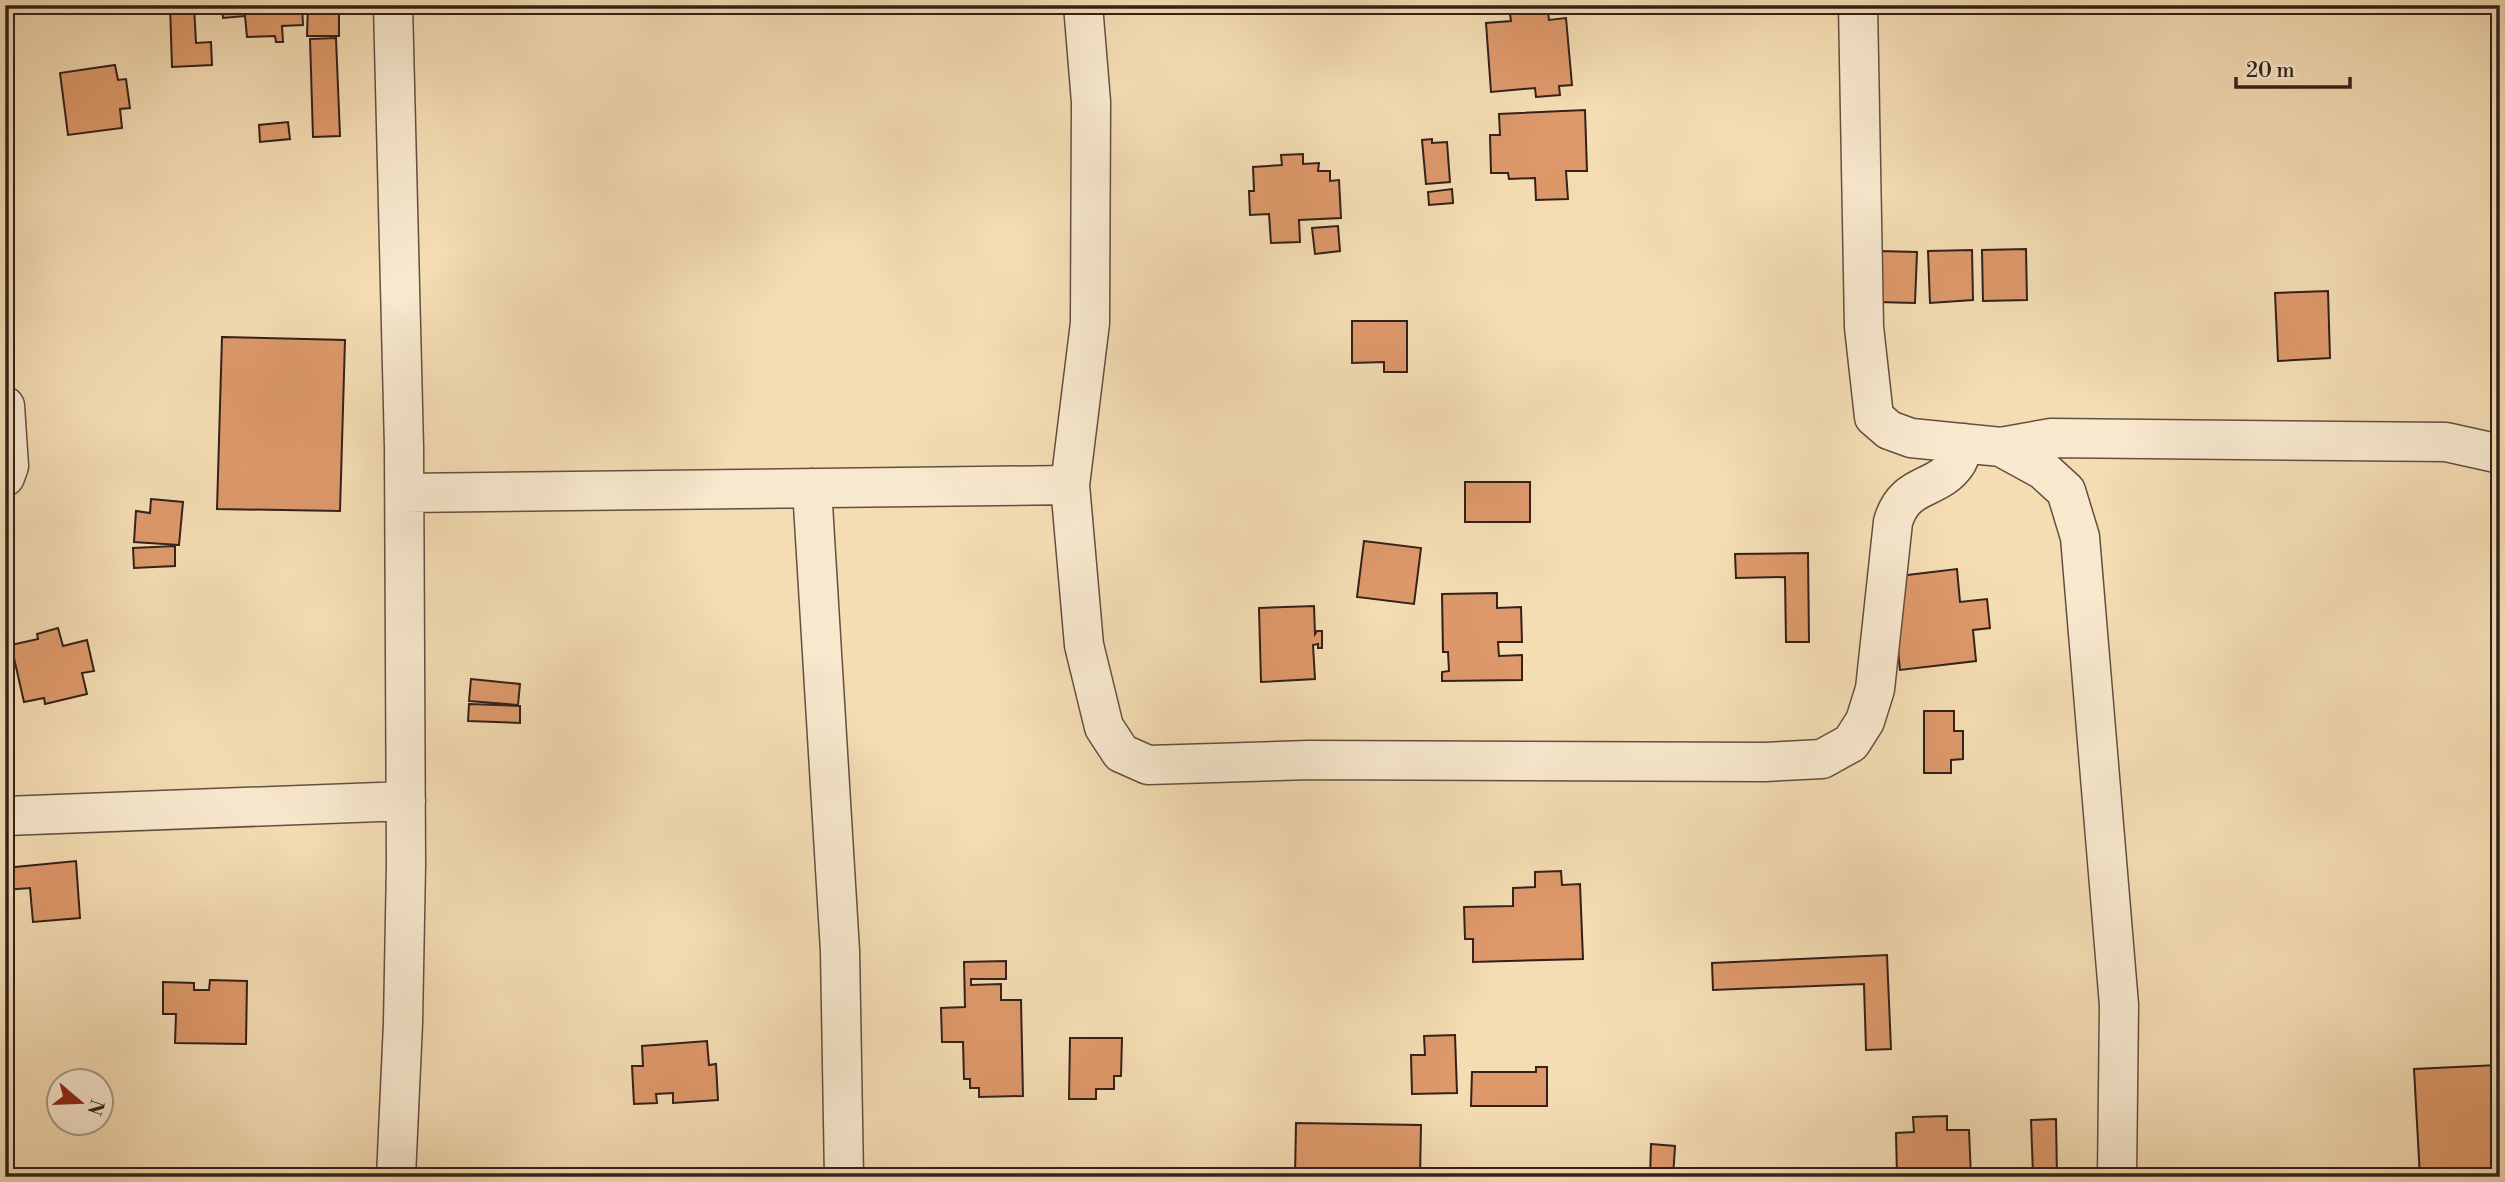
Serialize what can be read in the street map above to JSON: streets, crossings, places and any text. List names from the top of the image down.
{
  "scale_bar": "20 m",
  "north": "right"
}
